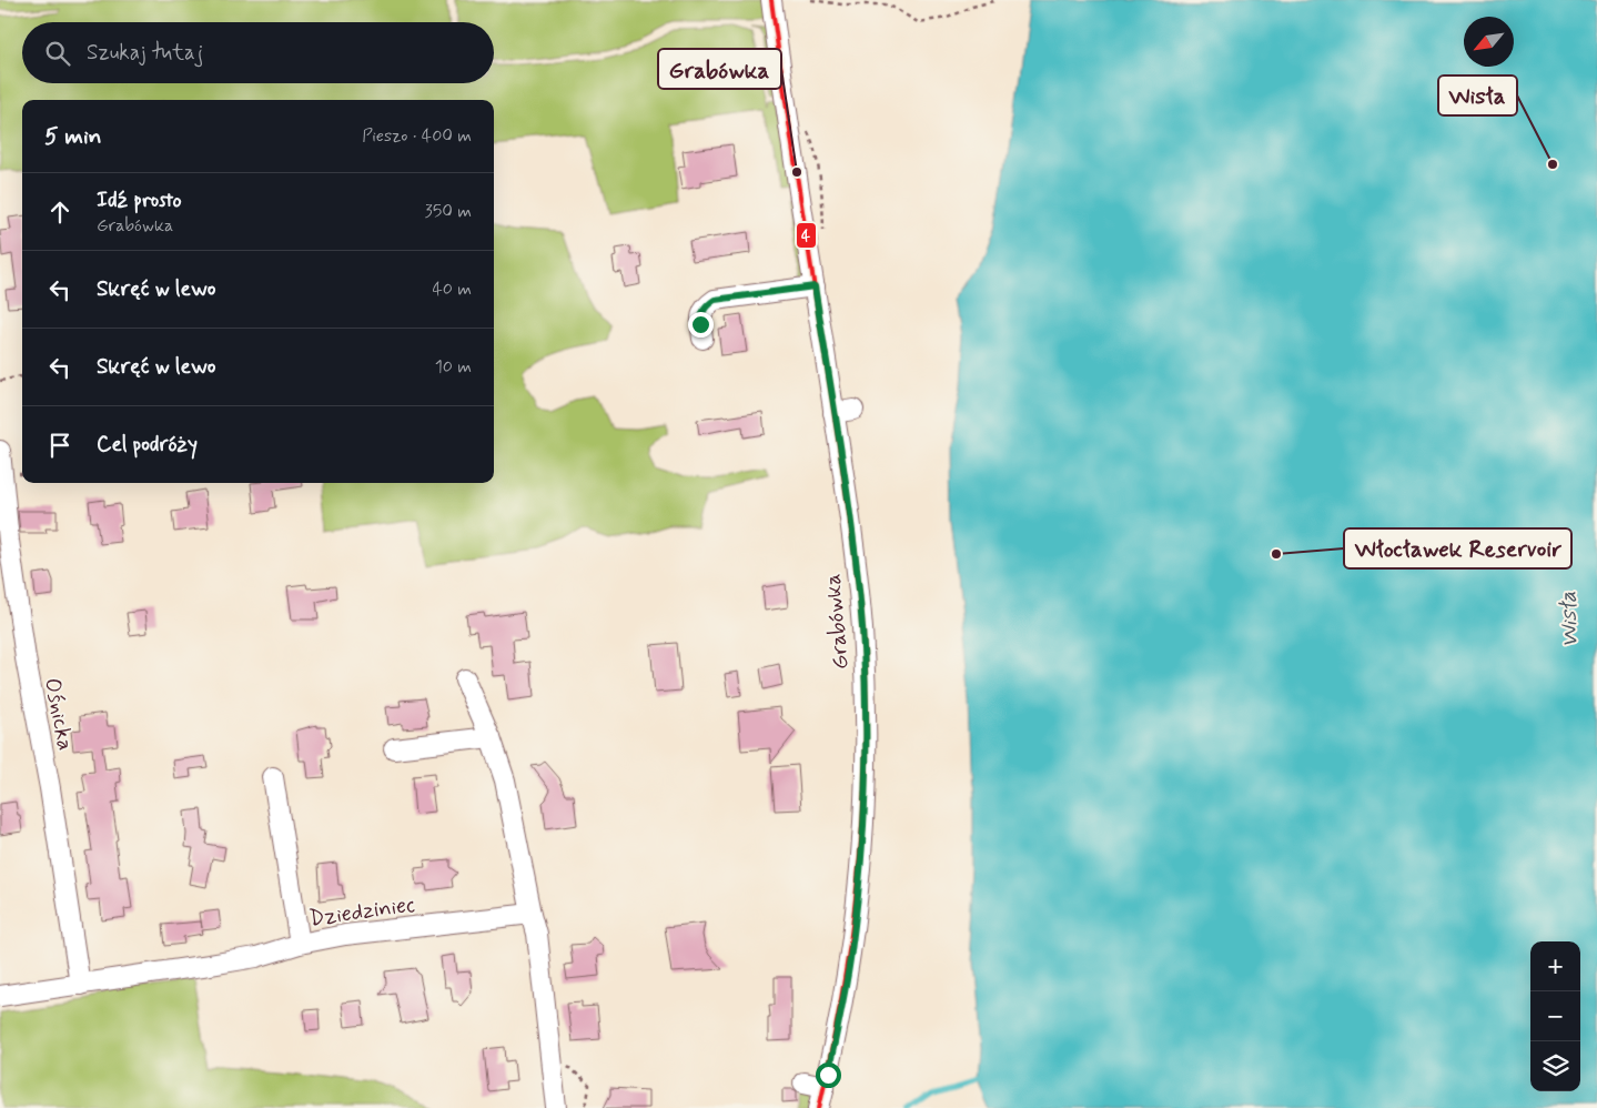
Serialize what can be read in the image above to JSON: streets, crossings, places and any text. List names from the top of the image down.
{
  "streets": {
    "street": ["Grabówka", "Ośnicka", "Dziedziniec"]
  },
  "water": ["Wisła"],
  "places": ["Wisła", "Grabówka", "Włocławek Reservoir"],
  "lines": ["transit line 4"],
  "north": "bottom left",
  "page": {
    "search": "Szukaj tutaj",
    "heading": ["5 min", "Pieszo · 400 m"],
    "list": [
      ["Idź prosto", "Grabówka", "350 m"],
      ["Skręć w lewo", "40 m"],
      ["Skręć w lewo", "10 m"],
      "Cel podróży"
    ],
    "map_buttons": ["+", "−"]
  }
}
